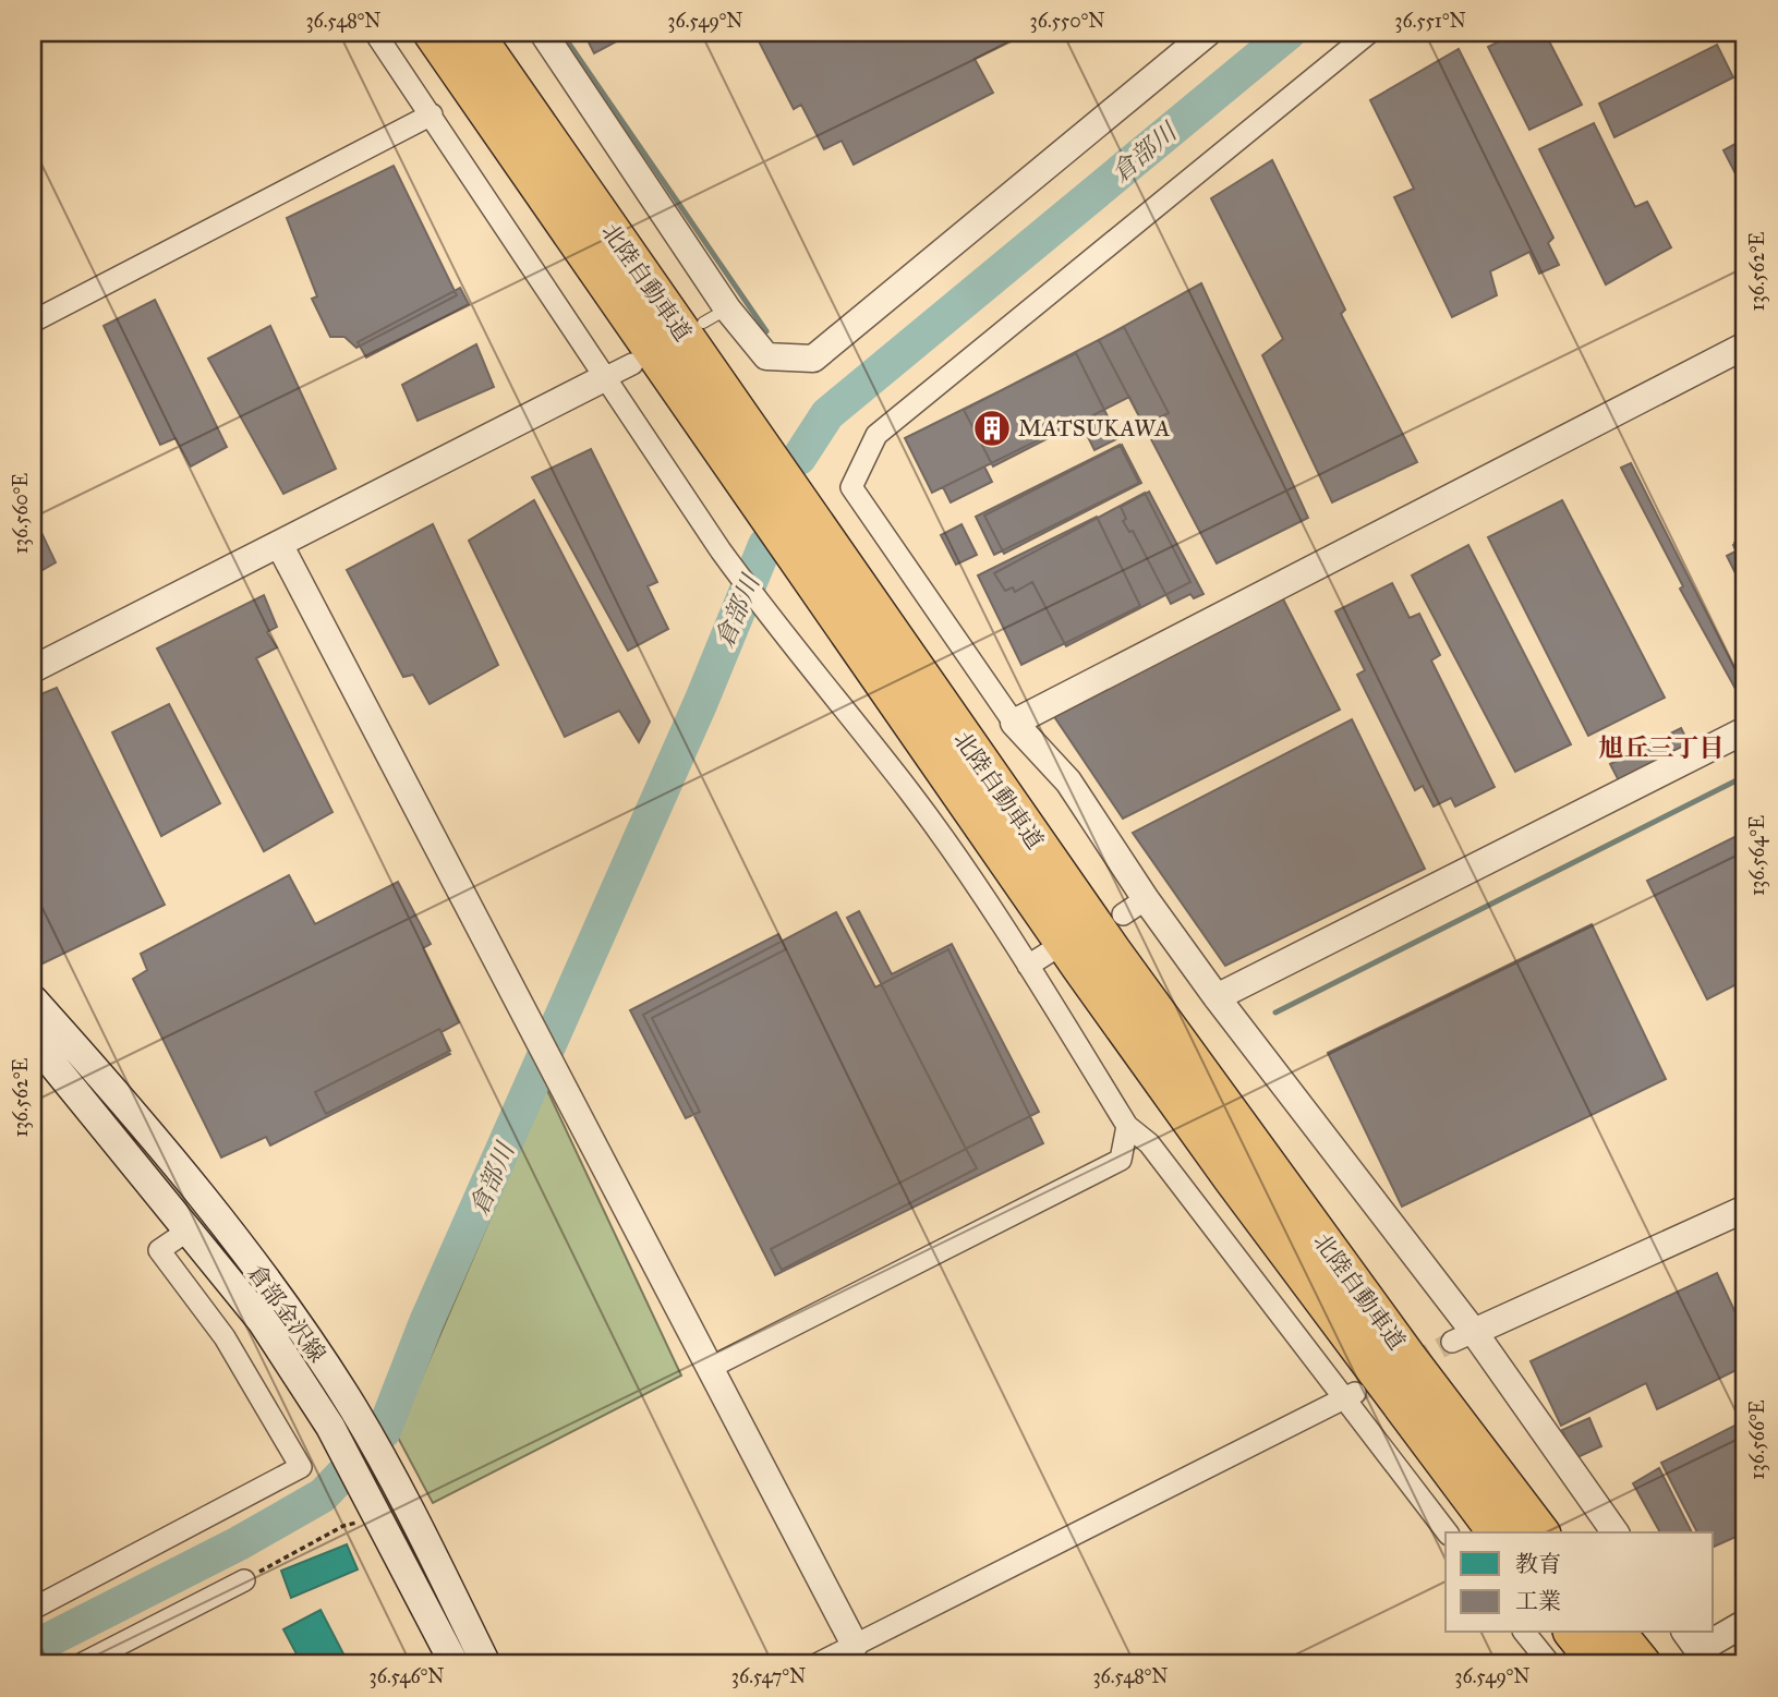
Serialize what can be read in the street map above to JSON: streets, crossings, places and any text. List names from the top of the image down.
{
  "streets": {
    "highway": ["北陸自動車道"],
    "main road": ["倉部金沢線"]
  },
  "districts": ["旭丘三丁目"],
  "water": ["倉部川"],
  "places": {
    "building": ["MATSUKAWA"]
  },
  "legend": ["教育", "工業"],
  "coordinates": [
    "36.548°N",
    "36.549°N",
    "36.550°N",
    "36.551°N",
    "136.562°E",
    "136.560°E",
    "136.564°E",
    "136.566°E",
    "36.546°N",
    "36.547°N"
  ]
}
